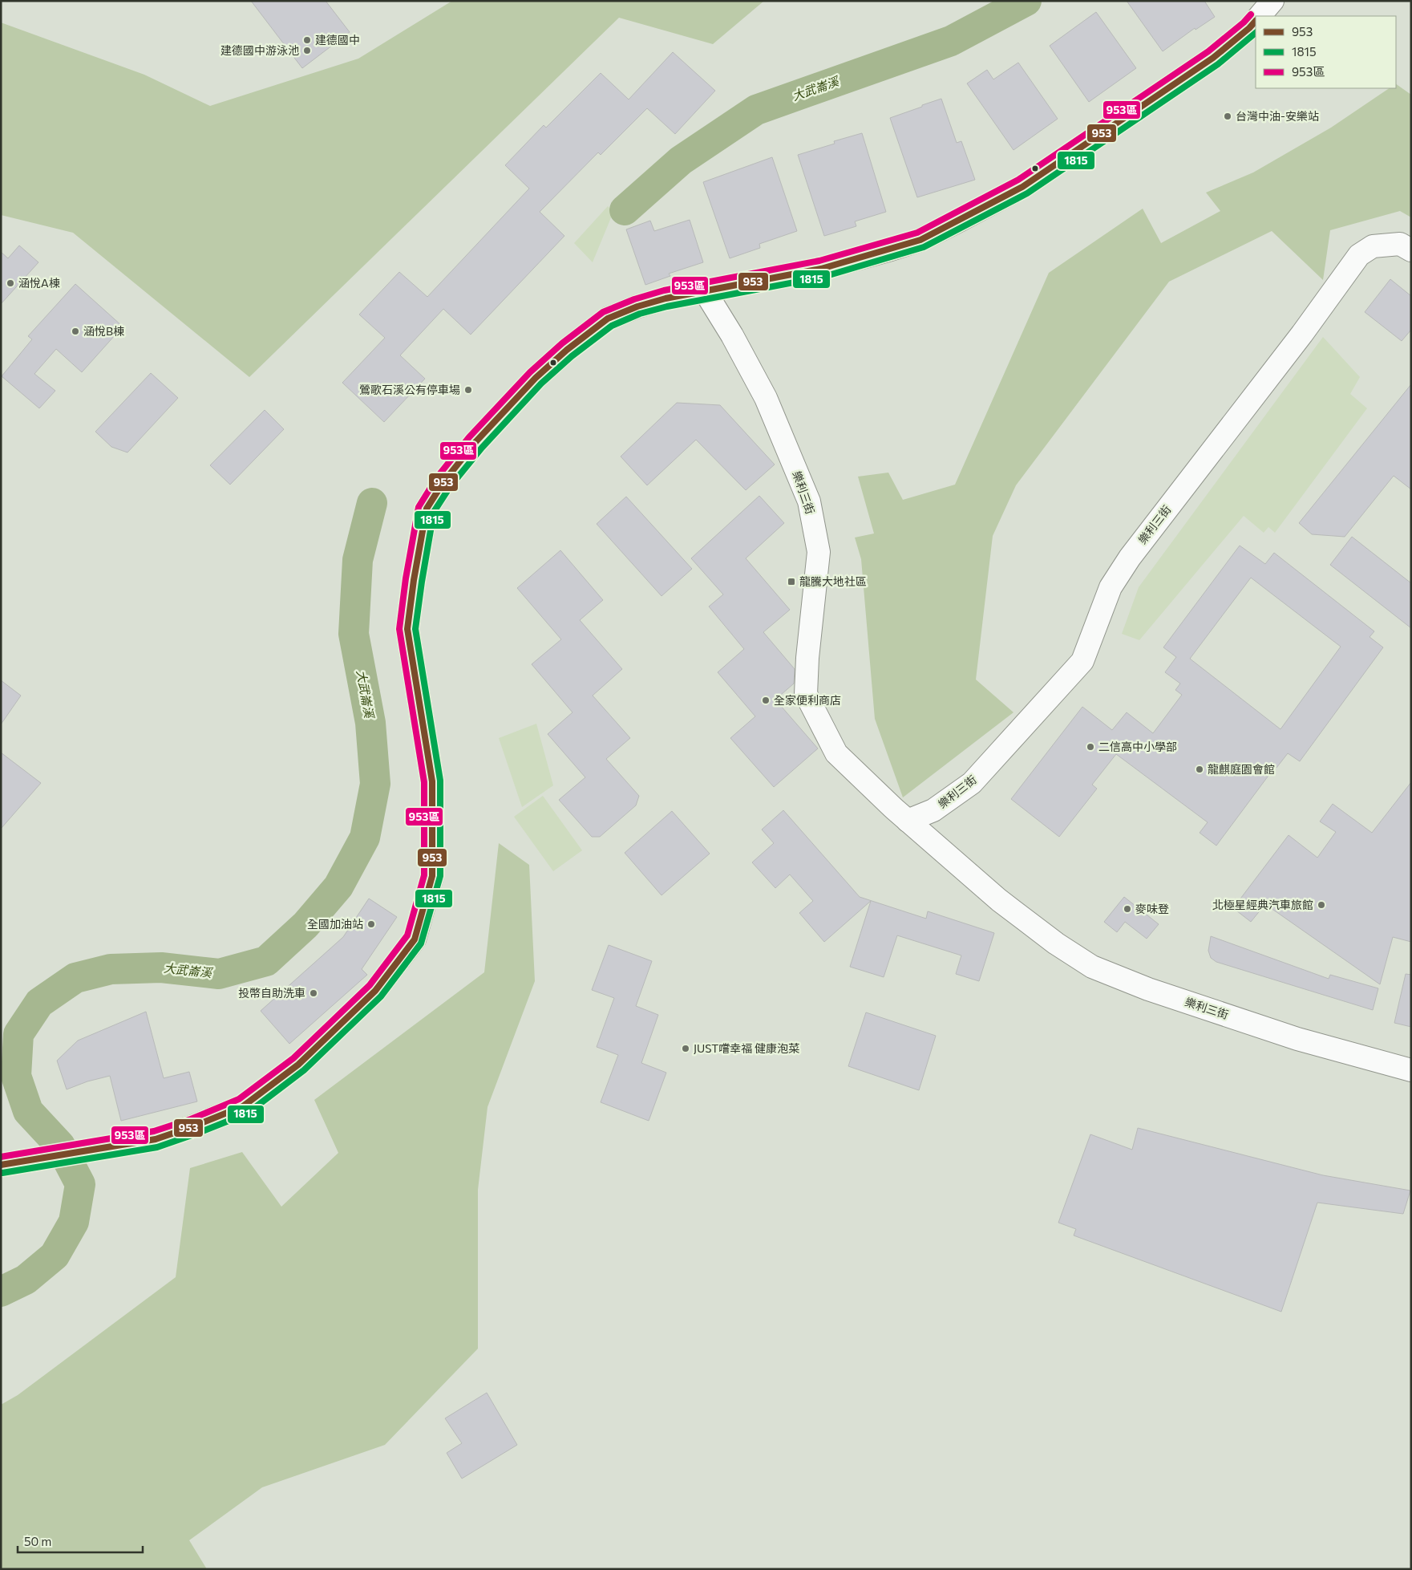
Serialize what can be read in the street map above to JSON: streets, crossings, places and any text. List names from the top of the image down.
{
  "streets": {
    "street": ["樂利三街"]
  },
  "water": ["大武崙溪"],
  "places": {
    "other": [
      "建德國中",
      "建德國中游泳池",
      "台灣中油-安樂站",
      "涵悅A棟",
      "涵悅B棟",
      "鶯歌石溪公有停車場",
      "全家便利商店",
      "二信高中小學部",
      "龍麒庭園會館",
      "北極星經典汽車旅館",
      "麥味登",
      "全國加油站",
      "投幣自助洗車",
      "JUST嚐幸福 健康泡菜"
    ],
    "transit": ["龍騰大地社區"]
  },
  "lines": ["transit line 953區", "transit line 953", "transit line 1815"],
  "legend": ["953", "1815", "953區"],
  "scale_bar": "50 m"
}
